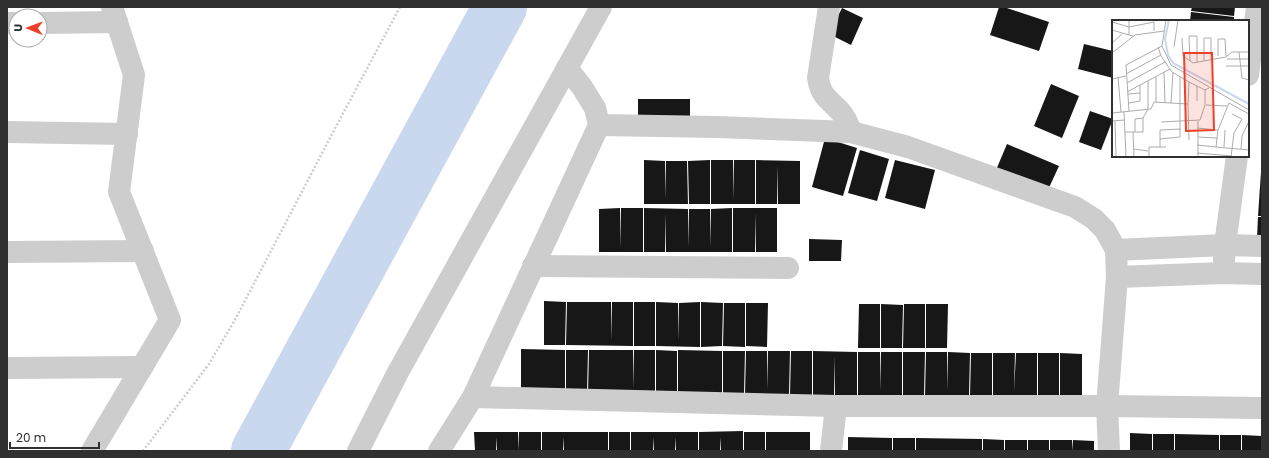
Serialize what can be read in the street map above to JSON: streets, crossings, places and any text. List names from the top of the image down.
{
  "scale_bar": "20 m",
  "north": "left"
}
